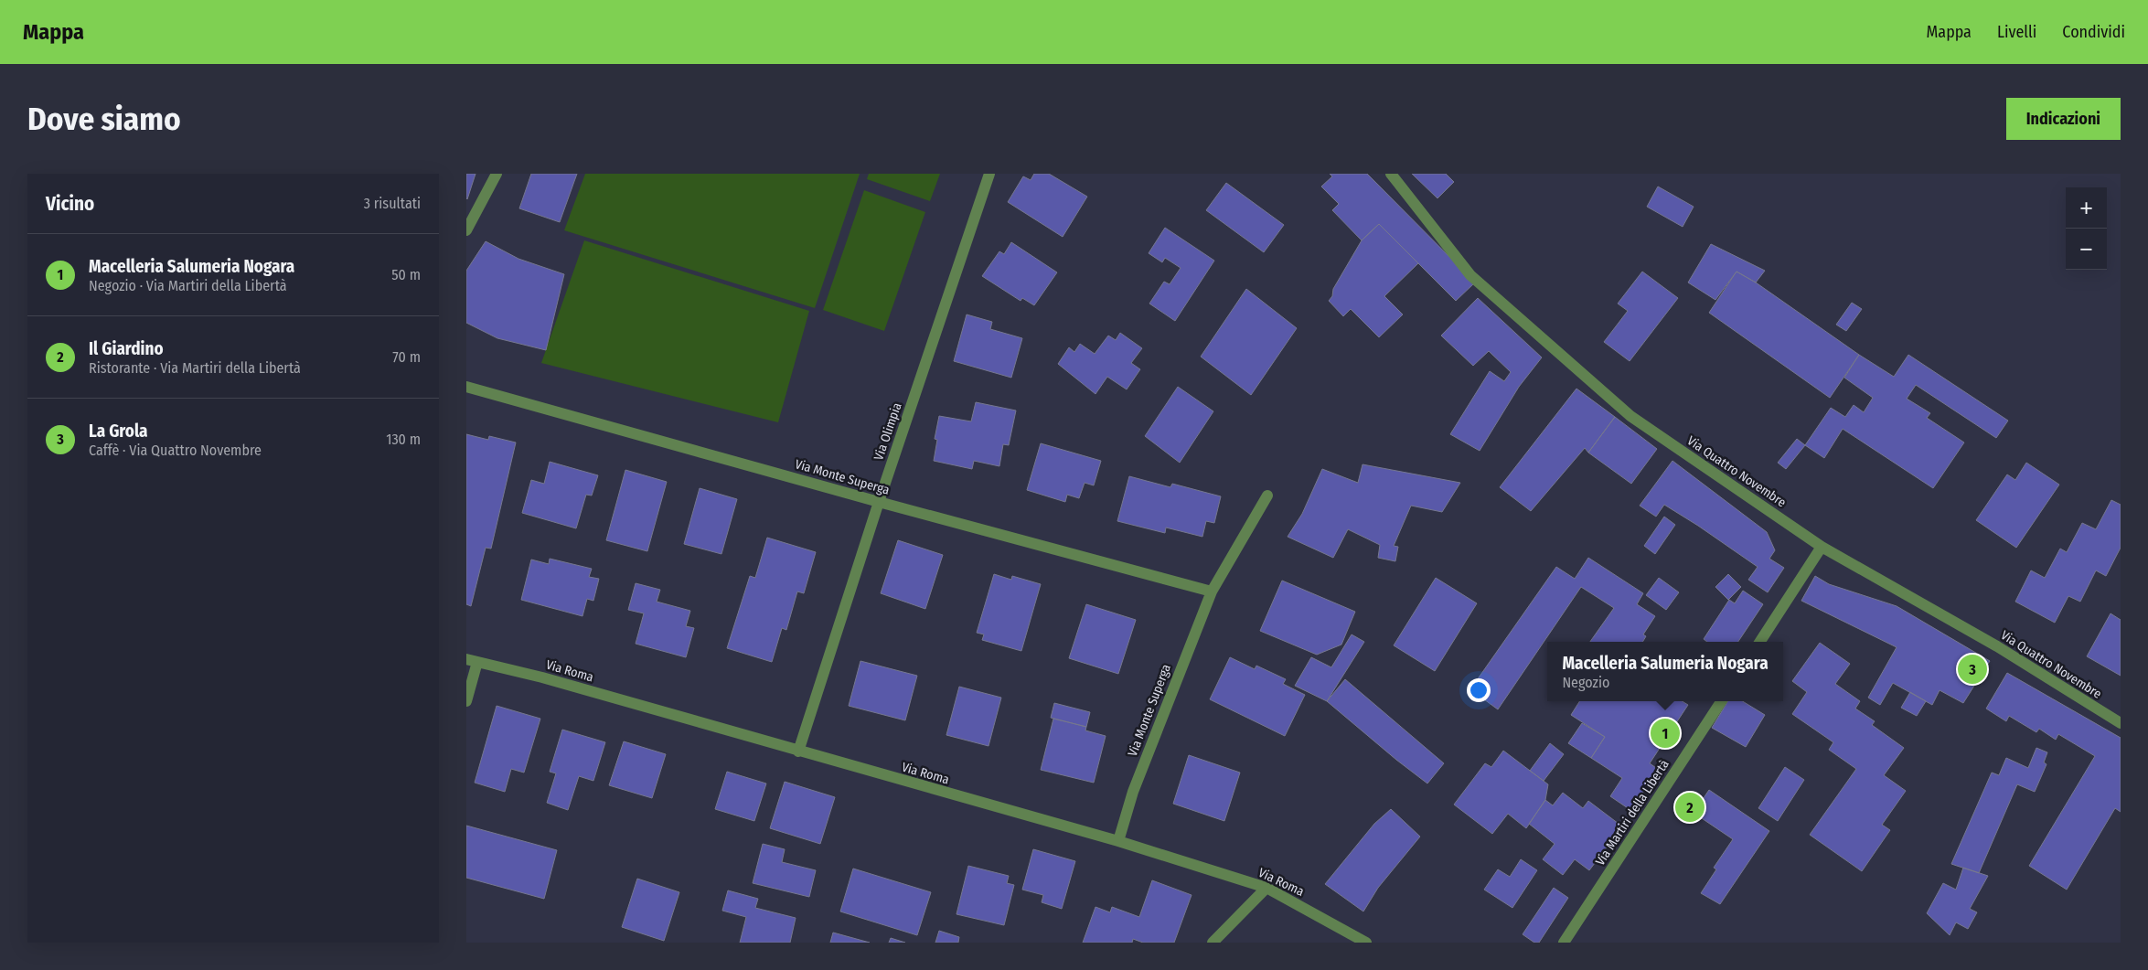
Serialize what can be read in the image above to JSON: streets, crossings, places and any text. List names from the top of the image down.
{
  "streets": {
    "street": [
      "Via Olimpia",
      "Via Quattro Novembre",
      "Via Monte Superga",
      "Via Roma",
      "Via Martiri della Libertà"
    ]
  },
  "crossings": [
    ["Via Olimpia", "Via Monte Superga"],
    ["Via Olimpia", "Via Roma"],
    ["Via Monte Superga", "Via Roma"]
  ],
  "page": {
    "header": "Mappa",
    "nav": ["Mappa", "Livelli", "Condividi"],
    "buttons": "Indicazioni",
    "title": "Dove siamo",
    "heading": ["Vicino", "3 risultati"],
    "map_buttons": ["+", "−"],
    "list": [
      {
        "mark": "1",
        "name": "Macelleria Salumeria Nogara",
        "note": "Negozio · Via Martiri della Libertà",
        "value": "50 m"
      },
      {
        "mark": "2",
        "name": "Il Giardino",
        "note": "Ristorante · Via Martiri della Libertà",
        "value": "70 m"
      },
      {
        "mark": "3",
        "name": "La Grola",
        "note": "Caffè · Via Quattro Novembre",
        "value": "130 m"
      }
    ],
    "popup": ["Macelleria Salumeria Nogara", "Negozio"],
    "pins": ["3", "1", "2"]
  }
}
